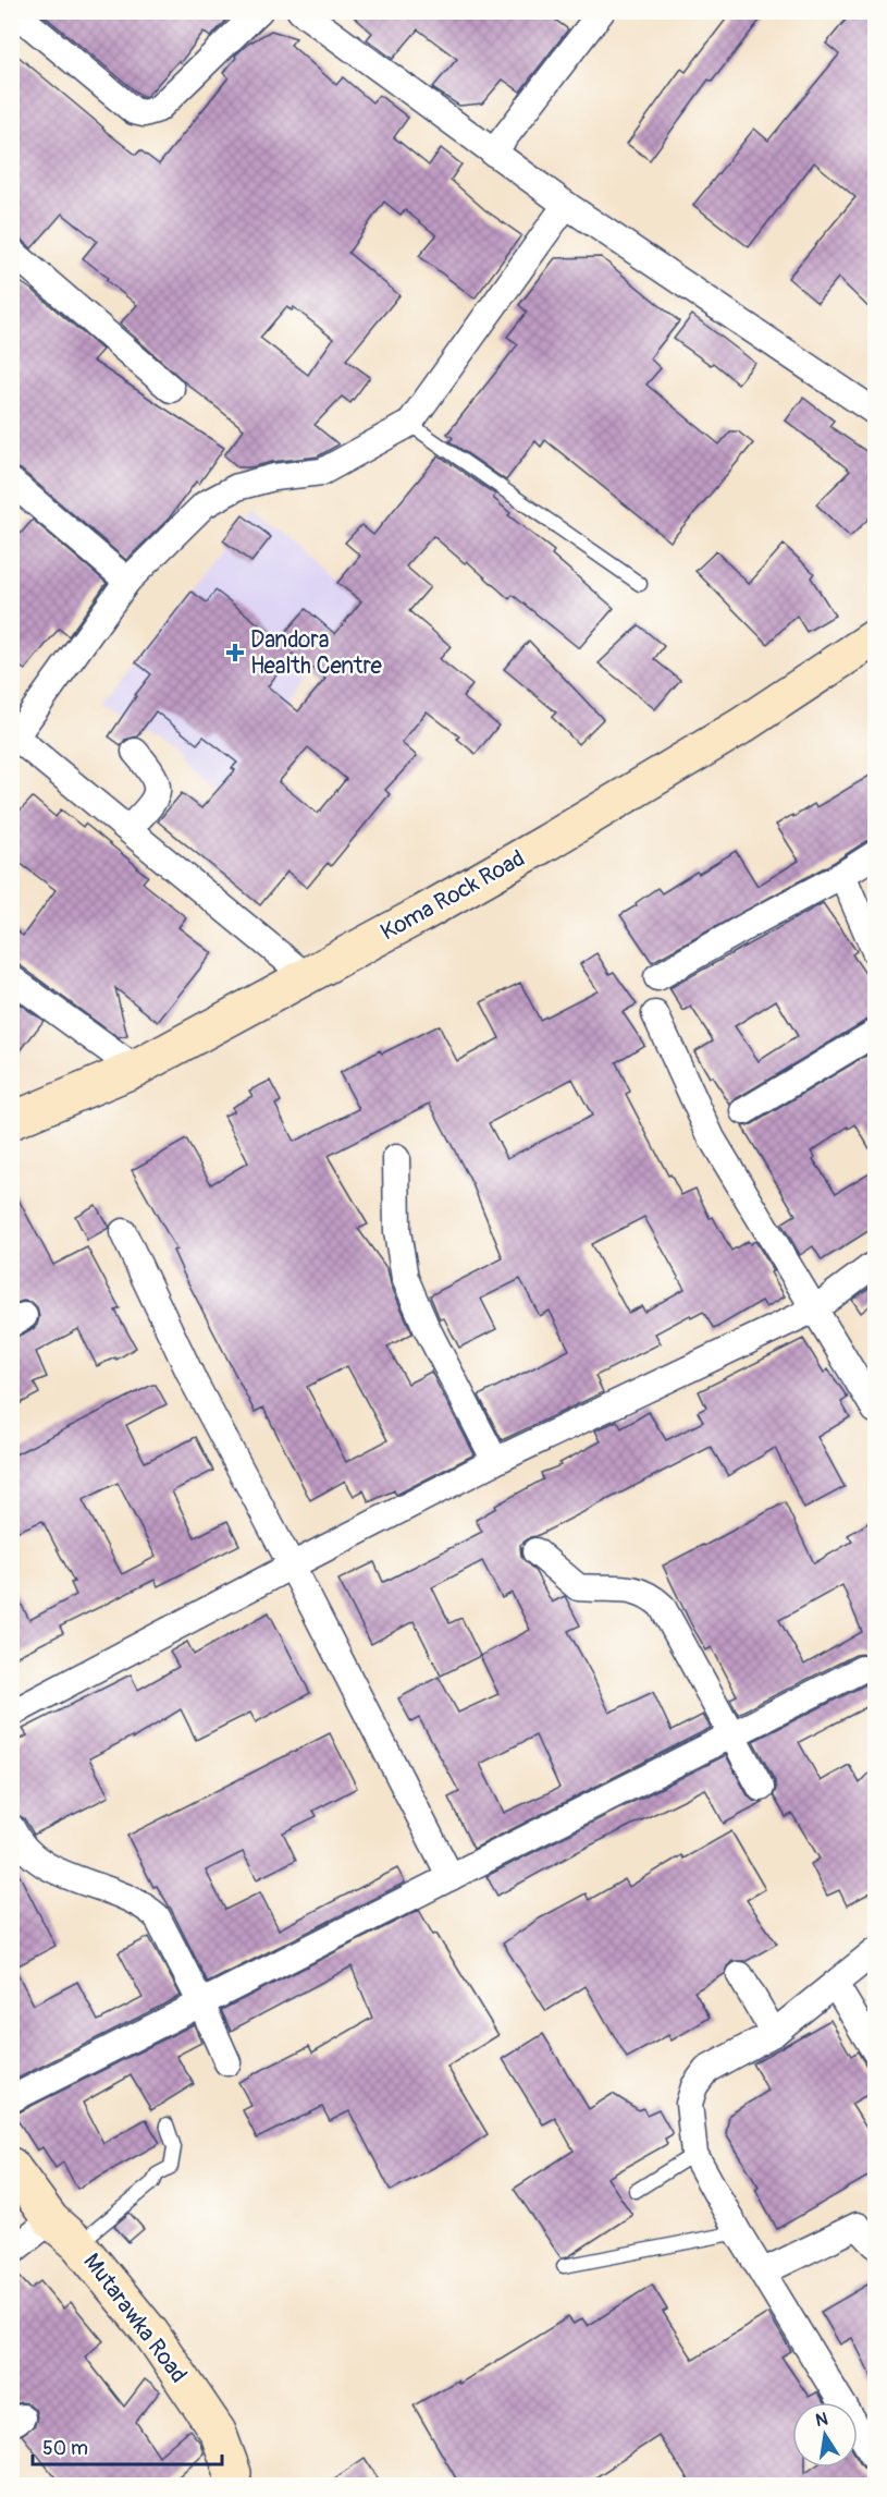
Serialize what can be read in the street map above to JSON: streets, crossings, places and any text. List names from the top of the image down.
{
  "streets": {
    "main road": ["Koma Rock Road", "Mutarawka Road"]
  },
  "places": {
    "health": ["Dandora Health Centre"]
  },
  "scale_bar": "50 m",
  "north": "top"
}
